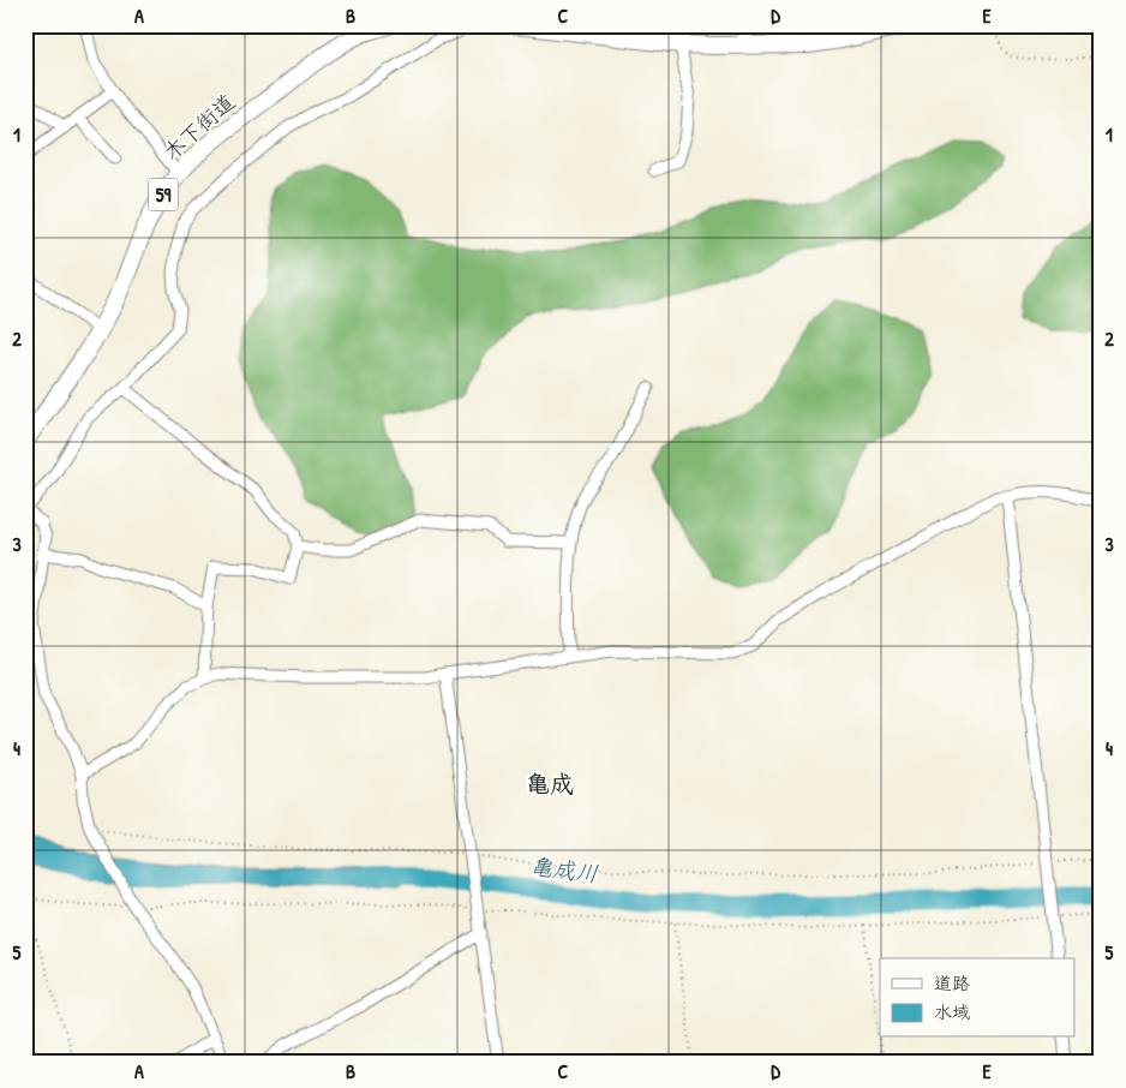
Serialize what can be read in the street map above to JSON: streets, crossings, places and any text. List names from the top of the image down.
{
  "streets": {
    "main road": ["木下街道", "59"]
  },
  "districts": ["亀成"],
  "water": ["亀成川"],
  "legend": ["道路", "水域"],
  "grid": {
    "columns": [
      "A",
      "B",
      "C",
      "D",
      "E"
    ],
    "rows": [
      "1",
      "2",
      "3",
      "4",
      "5"
    ]
  }
}
